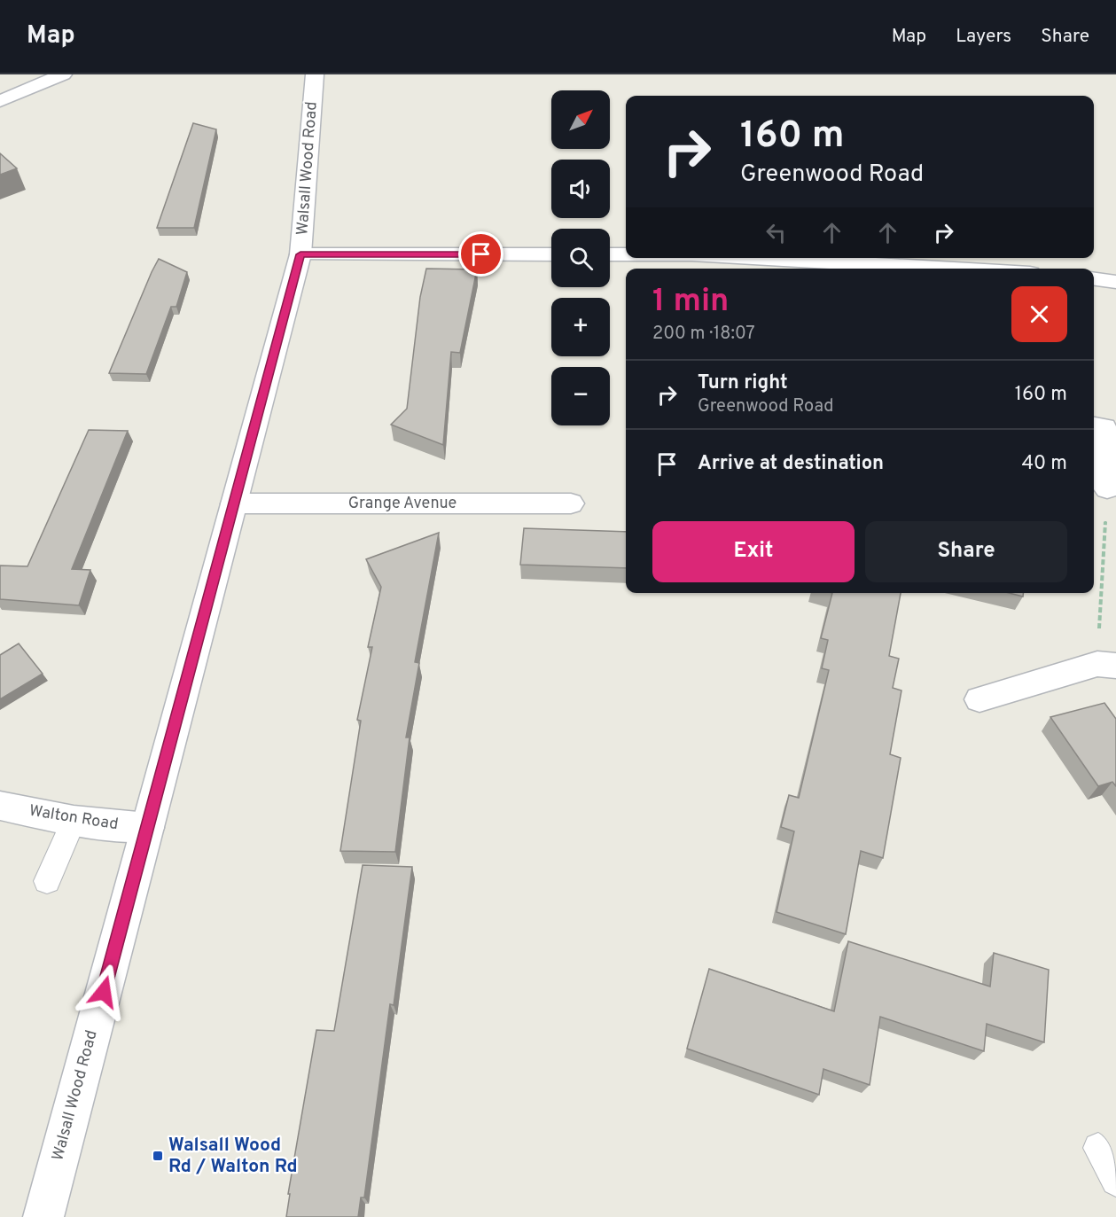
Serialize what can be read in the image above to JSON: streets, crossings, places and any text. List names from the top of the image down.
{
  "streets": {
    "street": ["Walsall Wood Road", "Grange Avenue", "Walton Road"]
  },
  "crossings": [
    ["Walsall Wood Road", "Grange Avenue"],
    ["Walsall Wood Road", "Walton Road"]
  ],
  "places": {
    "transit": ["Walsall Wood Rd / Walton Rd"]
  },
  "north": "top right",
  "page": {
    "header": "Map",
    "nav": ["Map", "Layers", "Share"],
    "map_buttons": ["+", "−"],
    "turn": ["160 m", "Greenwood Road"],
    "heading": ["1 min", "200 m · 18:07"],
    "list": [
      {
        "name": "Turn right",
        "note": "Greenwood Road",
        "value": "160 m"
      },
      {
        "name": "Arrive at destination",
        "value": "40 m"
      }
    ],
    "buttons": ["Exit", "Share"]
  }
}
